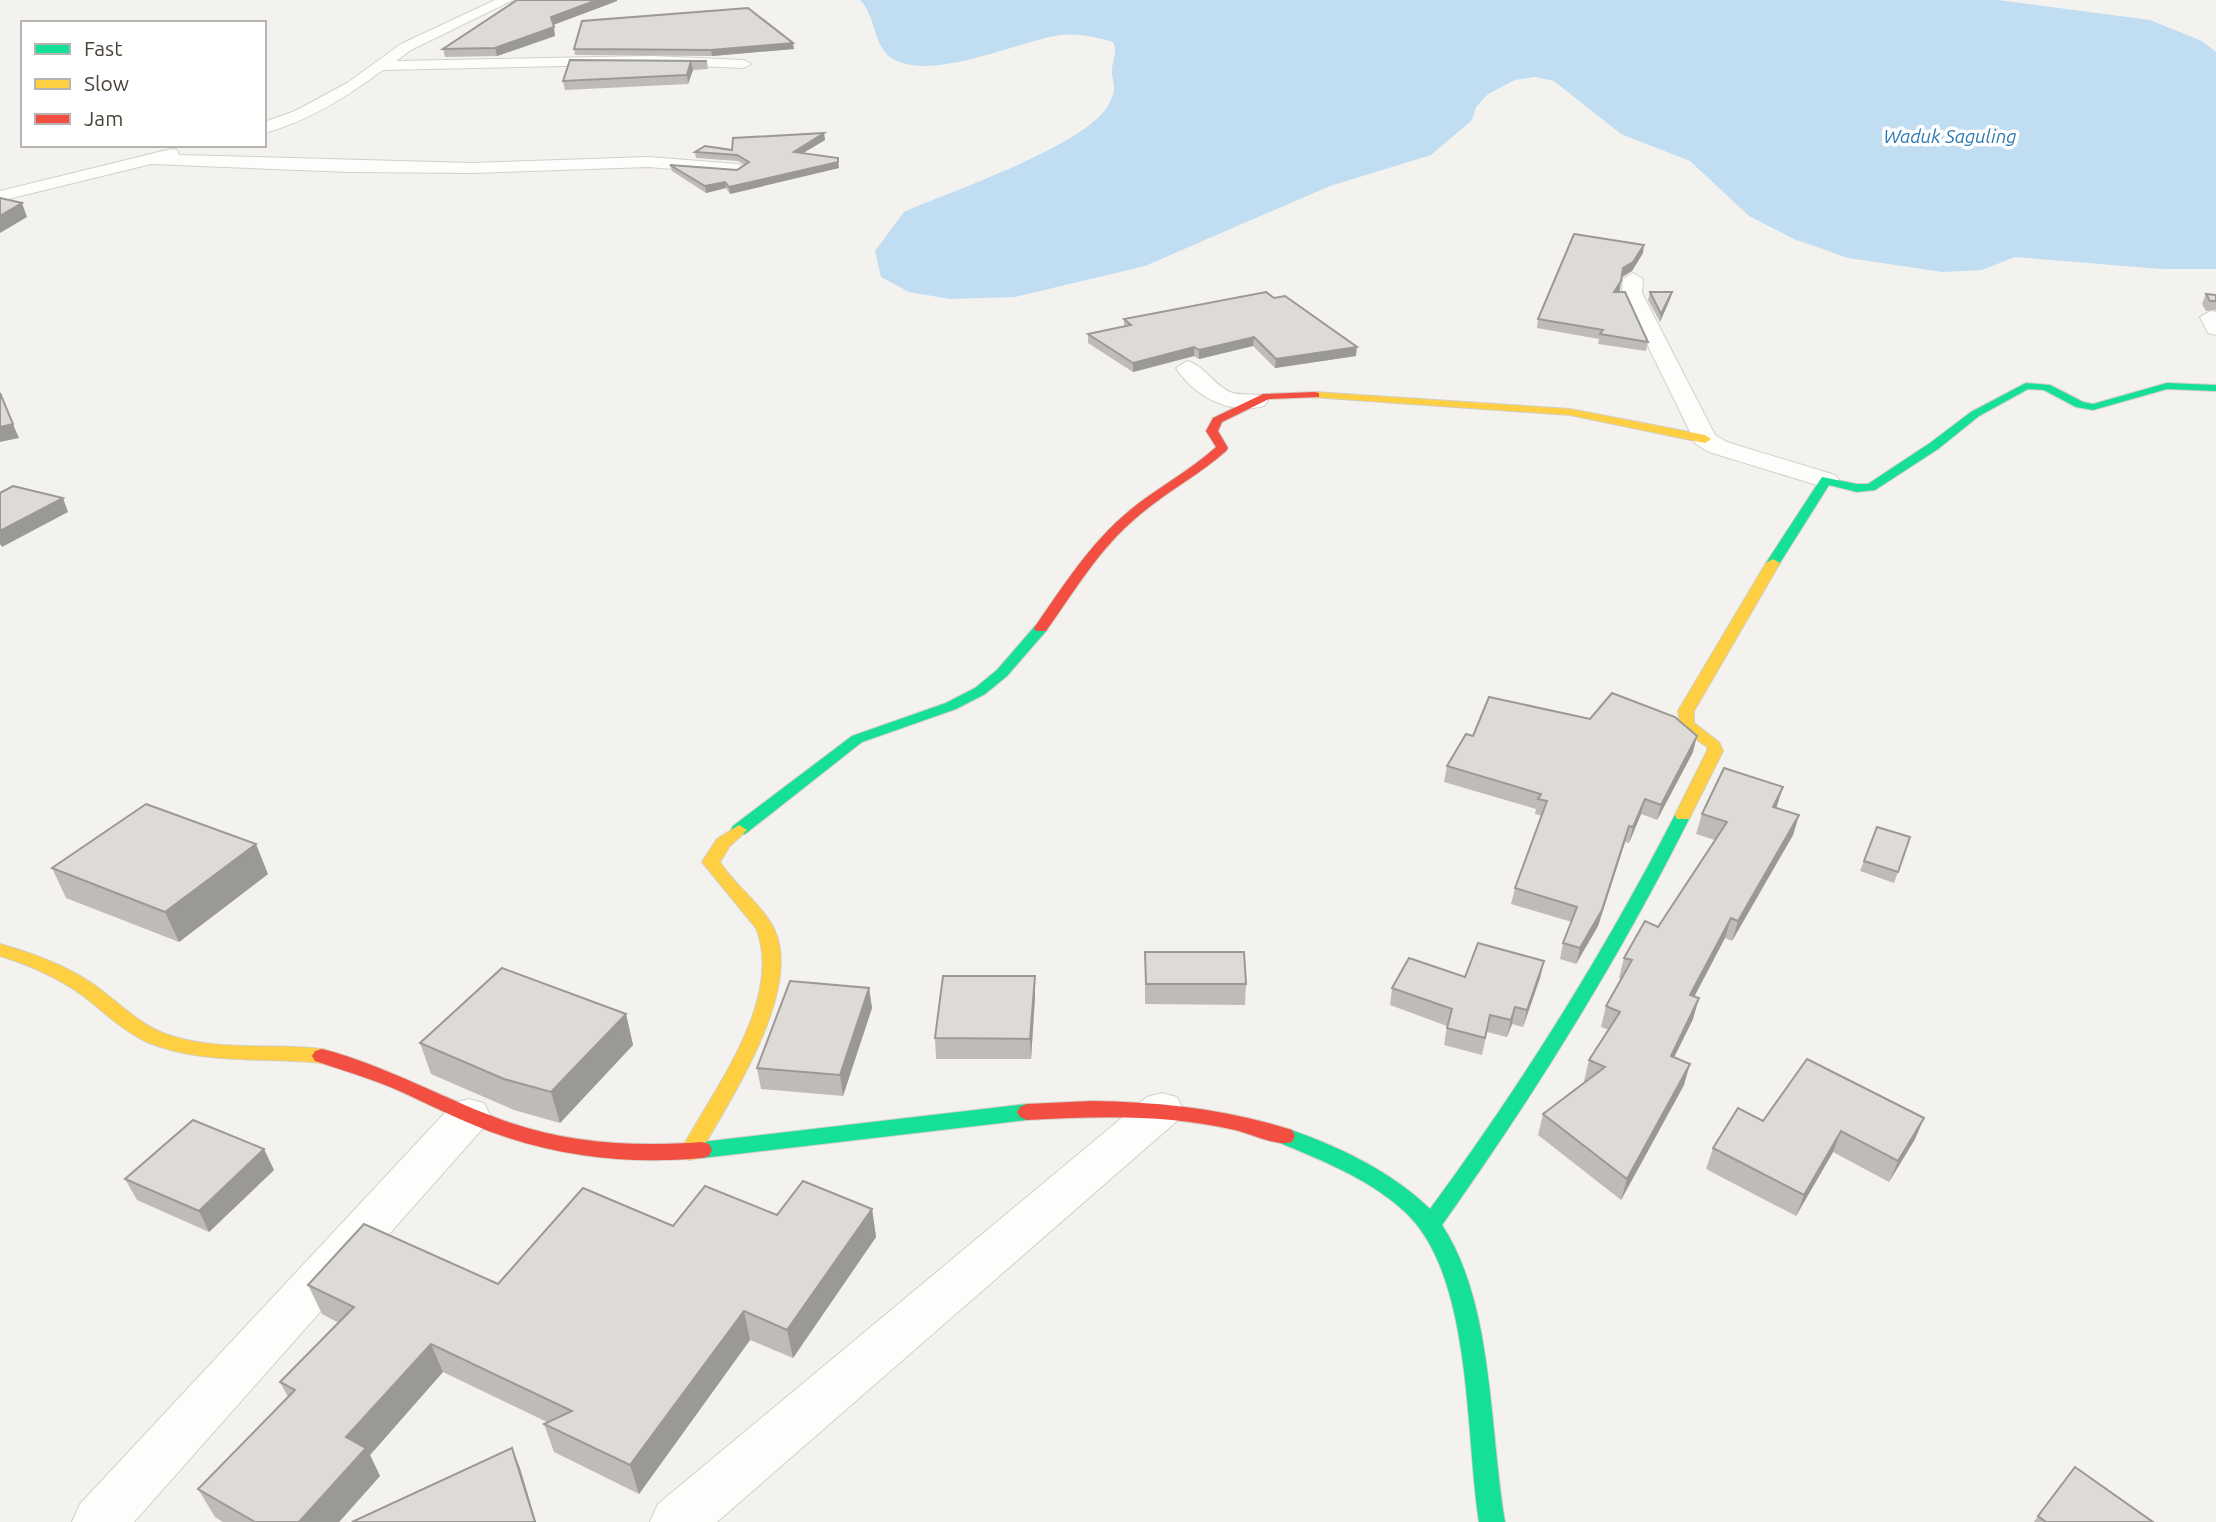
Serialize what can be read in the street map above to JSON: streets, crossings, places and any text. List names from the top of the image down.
{
  "water": ["Waduk Saguling"],
  "legend": ["Fast", "Slow", "Jam"]
}
